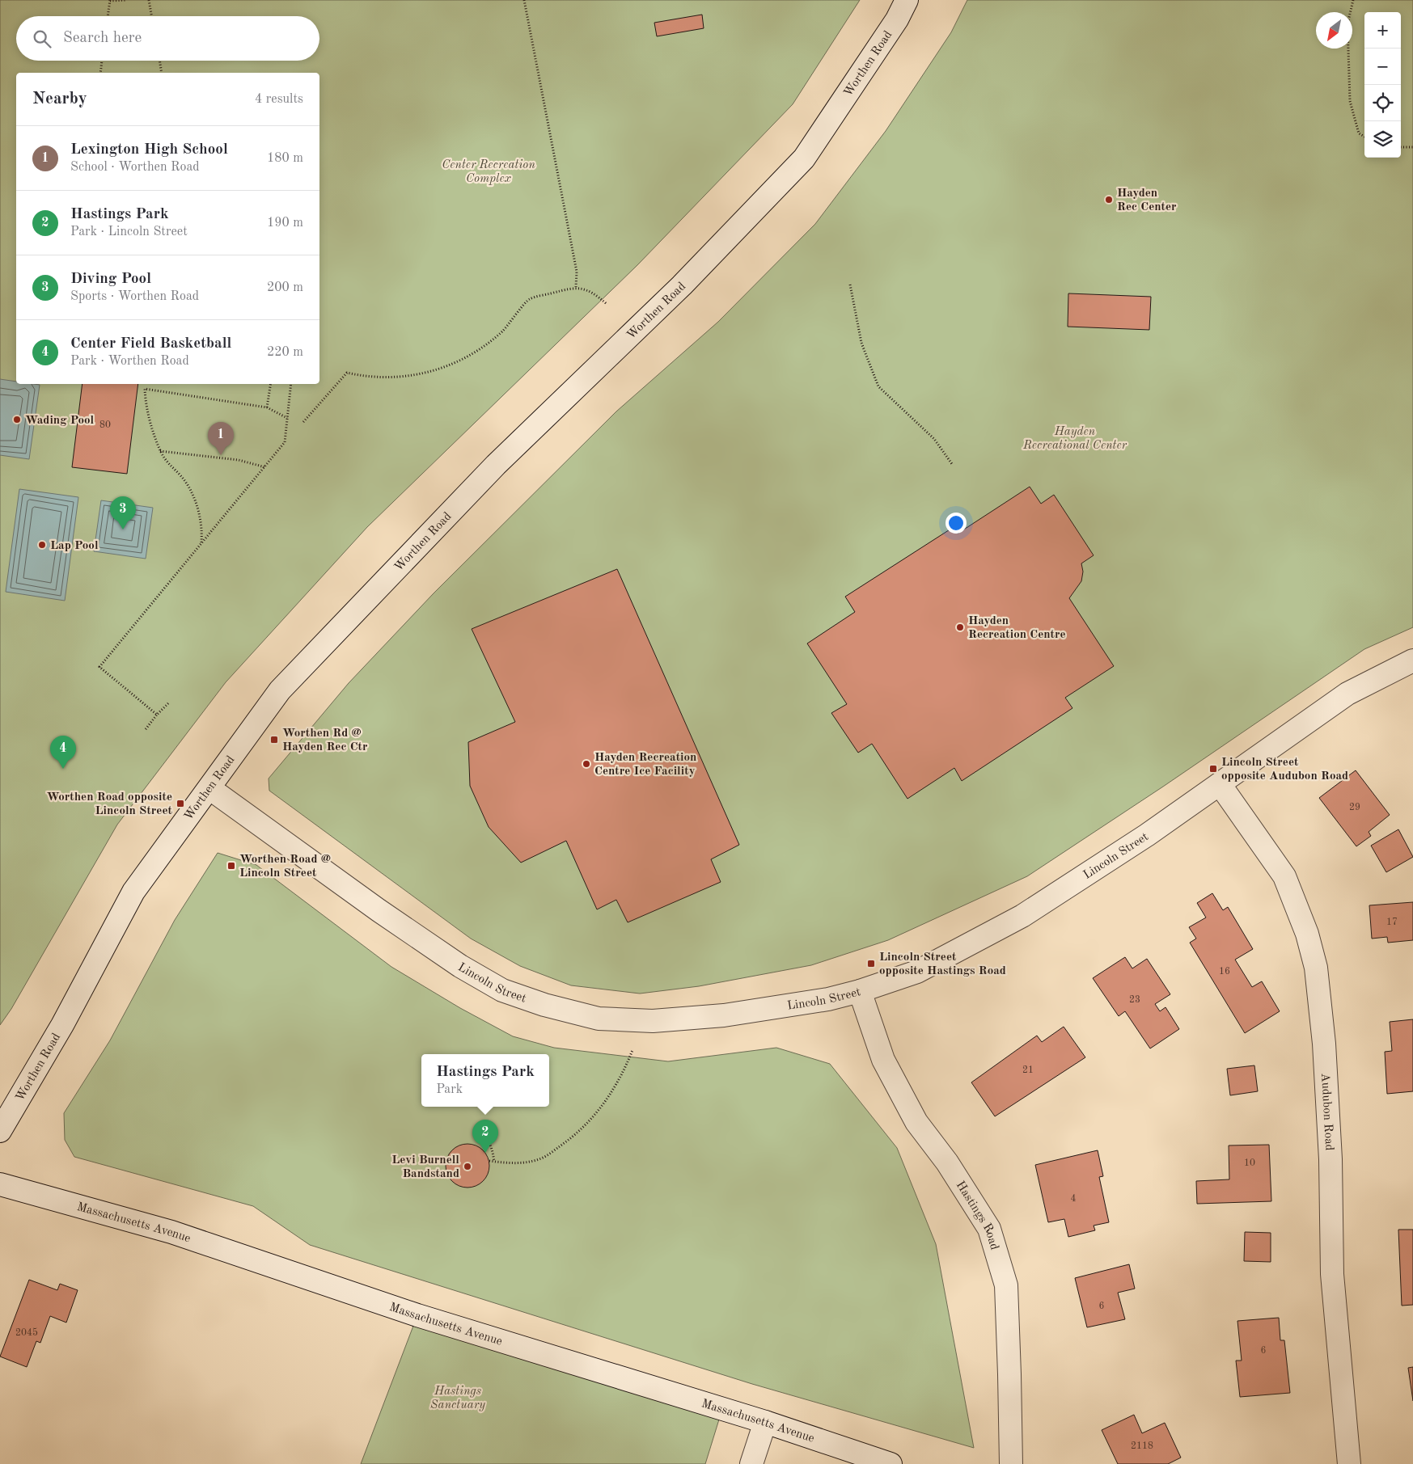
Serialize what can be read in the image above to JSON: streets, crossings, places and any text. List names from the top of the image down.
{
  "streets": {
    "street": [
      "Worthen Road",
      "Lincoln Street",
      "Audubon Road",
      "Hastings Road",
      "Massachusetts Avenue"
    ]
  },
  "crossings": [
    ["Worthen Road", "Lincoln Street"],
    ["Lincoln Street", "Audubon Road"],
    ["Lincoln Street", "Hastings Road"]
  ],
  "parks": ["Center Recreation Complex", "Hayden Recreational Center", "Hastings Sanctuary"],
  "places": {
    "other": [
      "Hayden Rec Center",
      "Wading Pool",
      "Lap Pool",
      "Hayden Recreation Centre",
      "Hayden Recreation Centre Ice Facility",
      "Levi Burnell Bandstand"
    ],
    "transit": [
      "Worthen Rd @ Hayden Rec Ctr",
      "Lincoln Street opposite Audubon Road",
      "Worthen Road opposite Lincoln Street",
      "Worthen Road @ Lincoln Street",
      "Lincoln Street opposite Hastings Road"
    ]
  },
  "house_numbers": [
    "80",
    "29",
    "17",
    "16",
    "23",
    "21",
    "10",
    "4",
    "6",
    "2045",
    "6",
    "2118"
  ],
  "north": "bottom left",
  "page": {
    "map_buttons": ["+", "−"],
    "search": "Search here",
    "heading": ["Nearby", "4 results"],
    "list": [
      {
        "mark": "1",
        "name": "Lexington High School",
        "note": "School · Worthen Road",
        "value": "180 m"
      },
      {
        "mark": "2",
        "name": "Hastings Park",
        "note": "Park · Lincoln Street",
        "value": "190 m"
      },
      {
        "mark": "3",
        "name": "Diving Pool",
        "note": "Sports · Worthen Road",
        "value": "200 m"
      },
      {
        "mark": "4",
        "name": "Center Field Basketball",
        "note": "Park · Worthen Road",
        "value": "220 m"
      }
    ],
    "pins": [
      "1",
      "3",
      "4",
      "2"
    ],
    "popup": ["Hastings Park", "Park"]
  }
}
